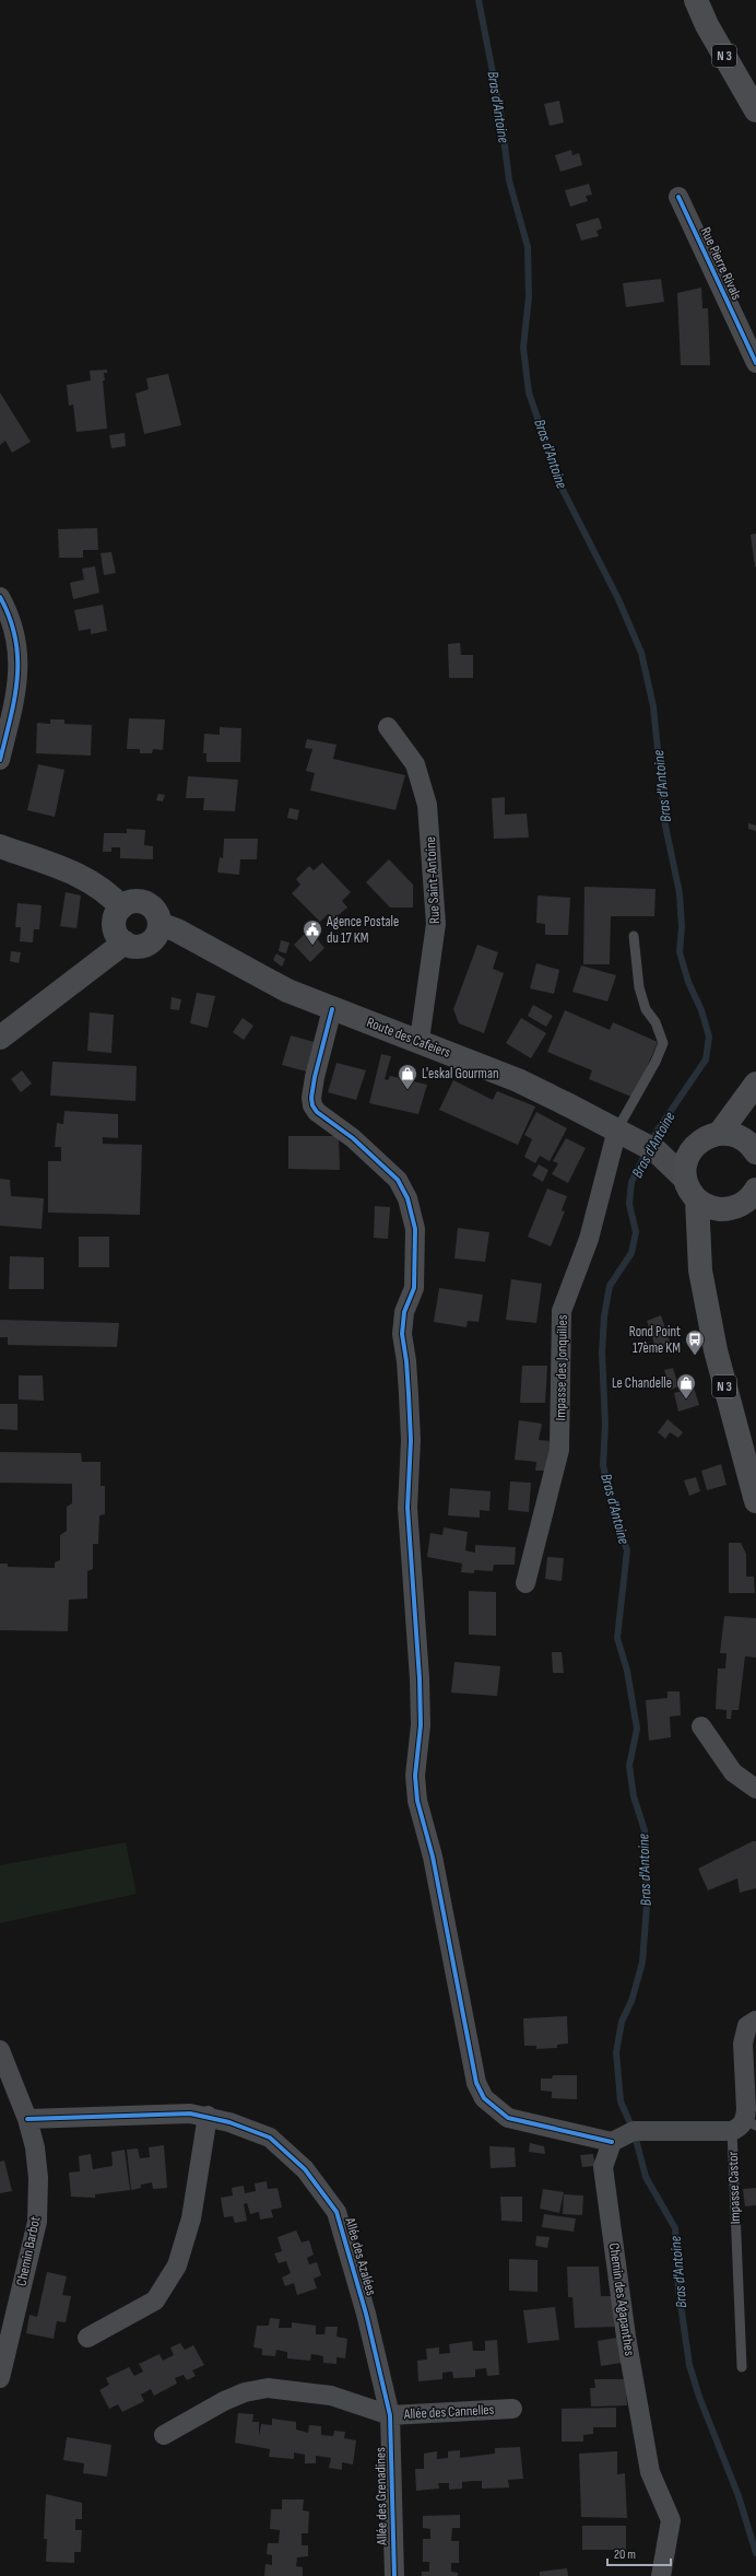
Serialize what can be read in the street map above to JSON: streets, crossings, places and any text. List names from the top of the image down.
{
  "streets": {
    "main road": ["N 3"],
    "street": [
      "Rue Pierre Rivals",
      "Rue Saint-Antoine",
      "Route des Cafeiers",
      "Impasse des Jonquilles",
      "Impasse Castor",
      "Chemin Barbot",
      "Allée des Azalées",
      "Chemin des Agapanthes",
      "Allée des Cannelles",
      "Allée des Grenadines"
    ]
  },
  "crossings": [
    ["N 3", "Route des Cafeiers"],
    ["Rue Saint-Antoine", "Route des Cafeiers"],
    ["Route des Cafeiers", "Impasse des Jonquilles"],
    ["Chemin Barbot", "Allée des Azalées"],
    ["Allée des Azalées", "Allée des Cannelles"],
    ["Allée des Azalées", "Allée des Grenadines"],
    ["Allée des Cannelles", "Allée des Grenadines"]
  ],
  "water": ["Bras d'Antoine"],
  "places": {
    "public building": ["Agence Postale du 17 KM"],
    "shop": ["L'eskal Gourman", "Le Chandelle"],
    "bus stop": ["Rond Point 17ème KM"]
  },
  "scale_bar": "20 m"
}
